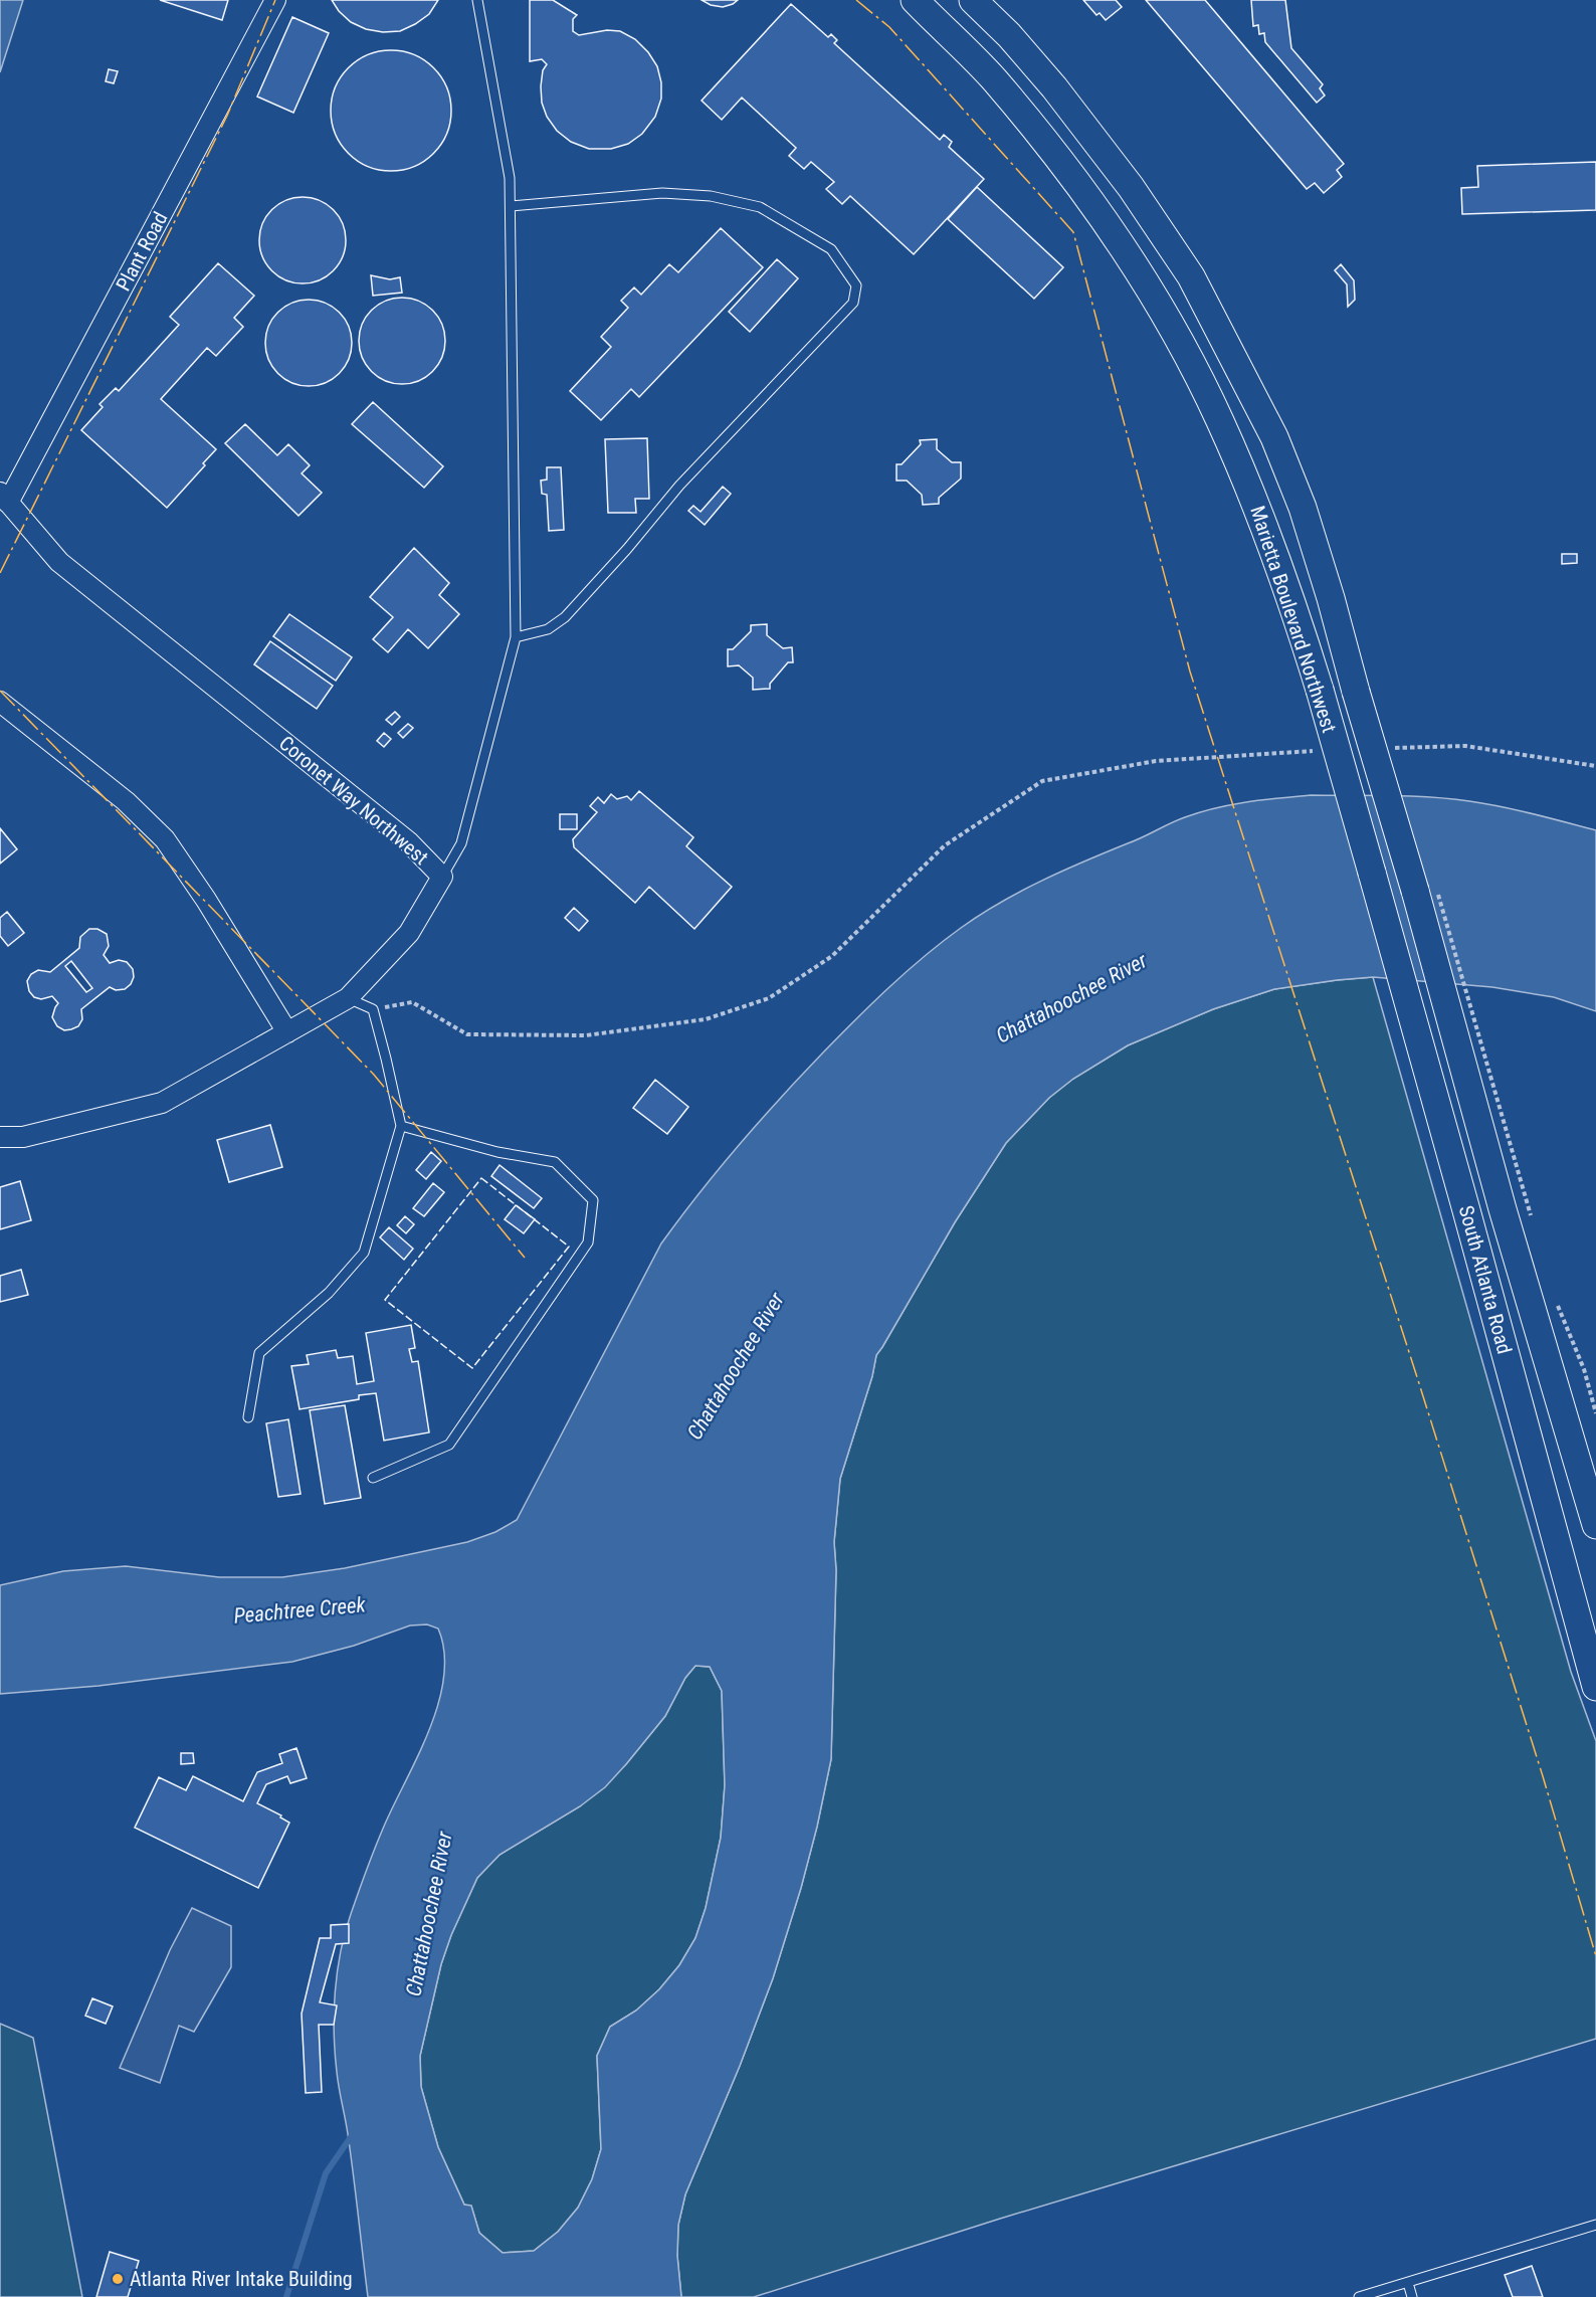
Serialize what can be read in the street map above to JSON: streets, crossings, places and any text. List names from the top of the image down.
{
  "streets": {
    "main road": ["Marietta Boulevard Northwest", "South Atlanta Road"],
    "street": ["Plant Road", "Coronet Way Northwest"]
  },
  "crossings": [
    ["Plant Road", "Coronet Way Northwest"],
    ["Marietta Boulevard Northwest", "South Atlanta Road"]
  ],
  "water": ["Chattahoochee River", "Peachtree Creek"],
  "places": ["Atlanta River Intake Building"]
}
